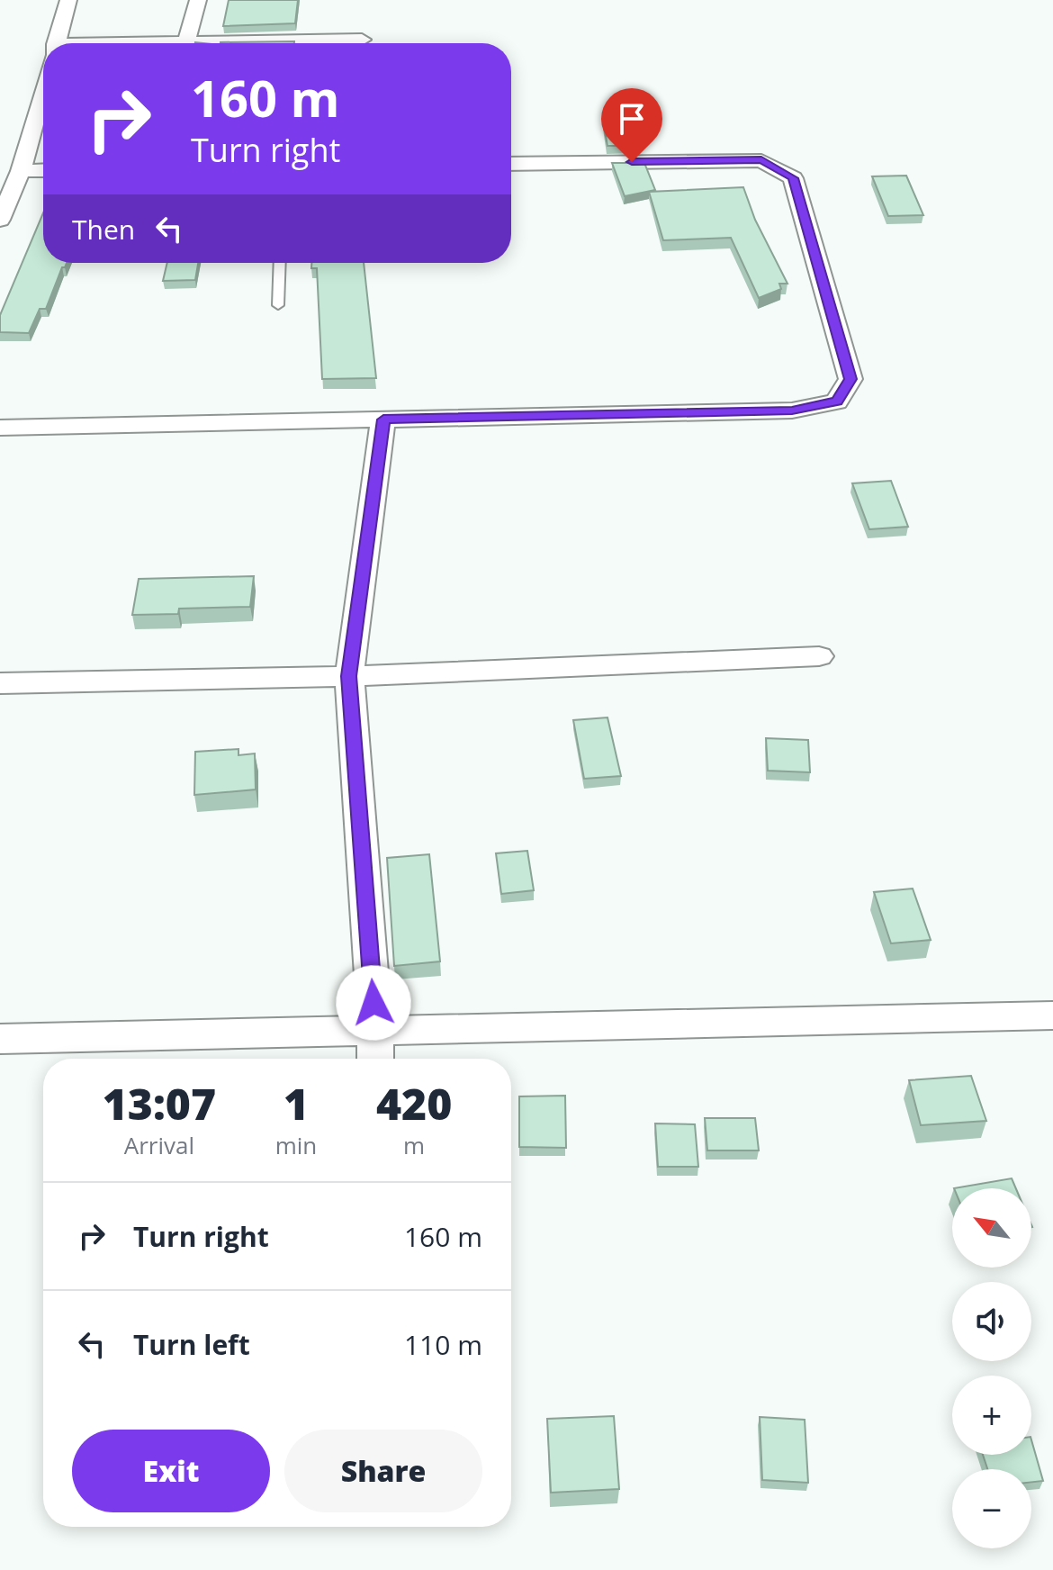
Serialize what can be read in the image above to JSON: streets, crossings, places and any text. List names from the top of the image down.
{
  "north": "top left",
  "page": {
    "turn": ["160 m", "Turn right"],
    "then": "Then",
    "eta": [
      "13:07",
      "Arrival",
      "1",
      "min",
      "420",
      "m"
    ],
    "list": [
      {
        "name": "Turn right",
        "value": "160 m"
      },
      {
        "name": "Turn left",
        "value": "110 m"
      }
    ],
    "map_buttons": ["+", "−"],
    "buttons": ["Exit", "Share"]
  }
}
